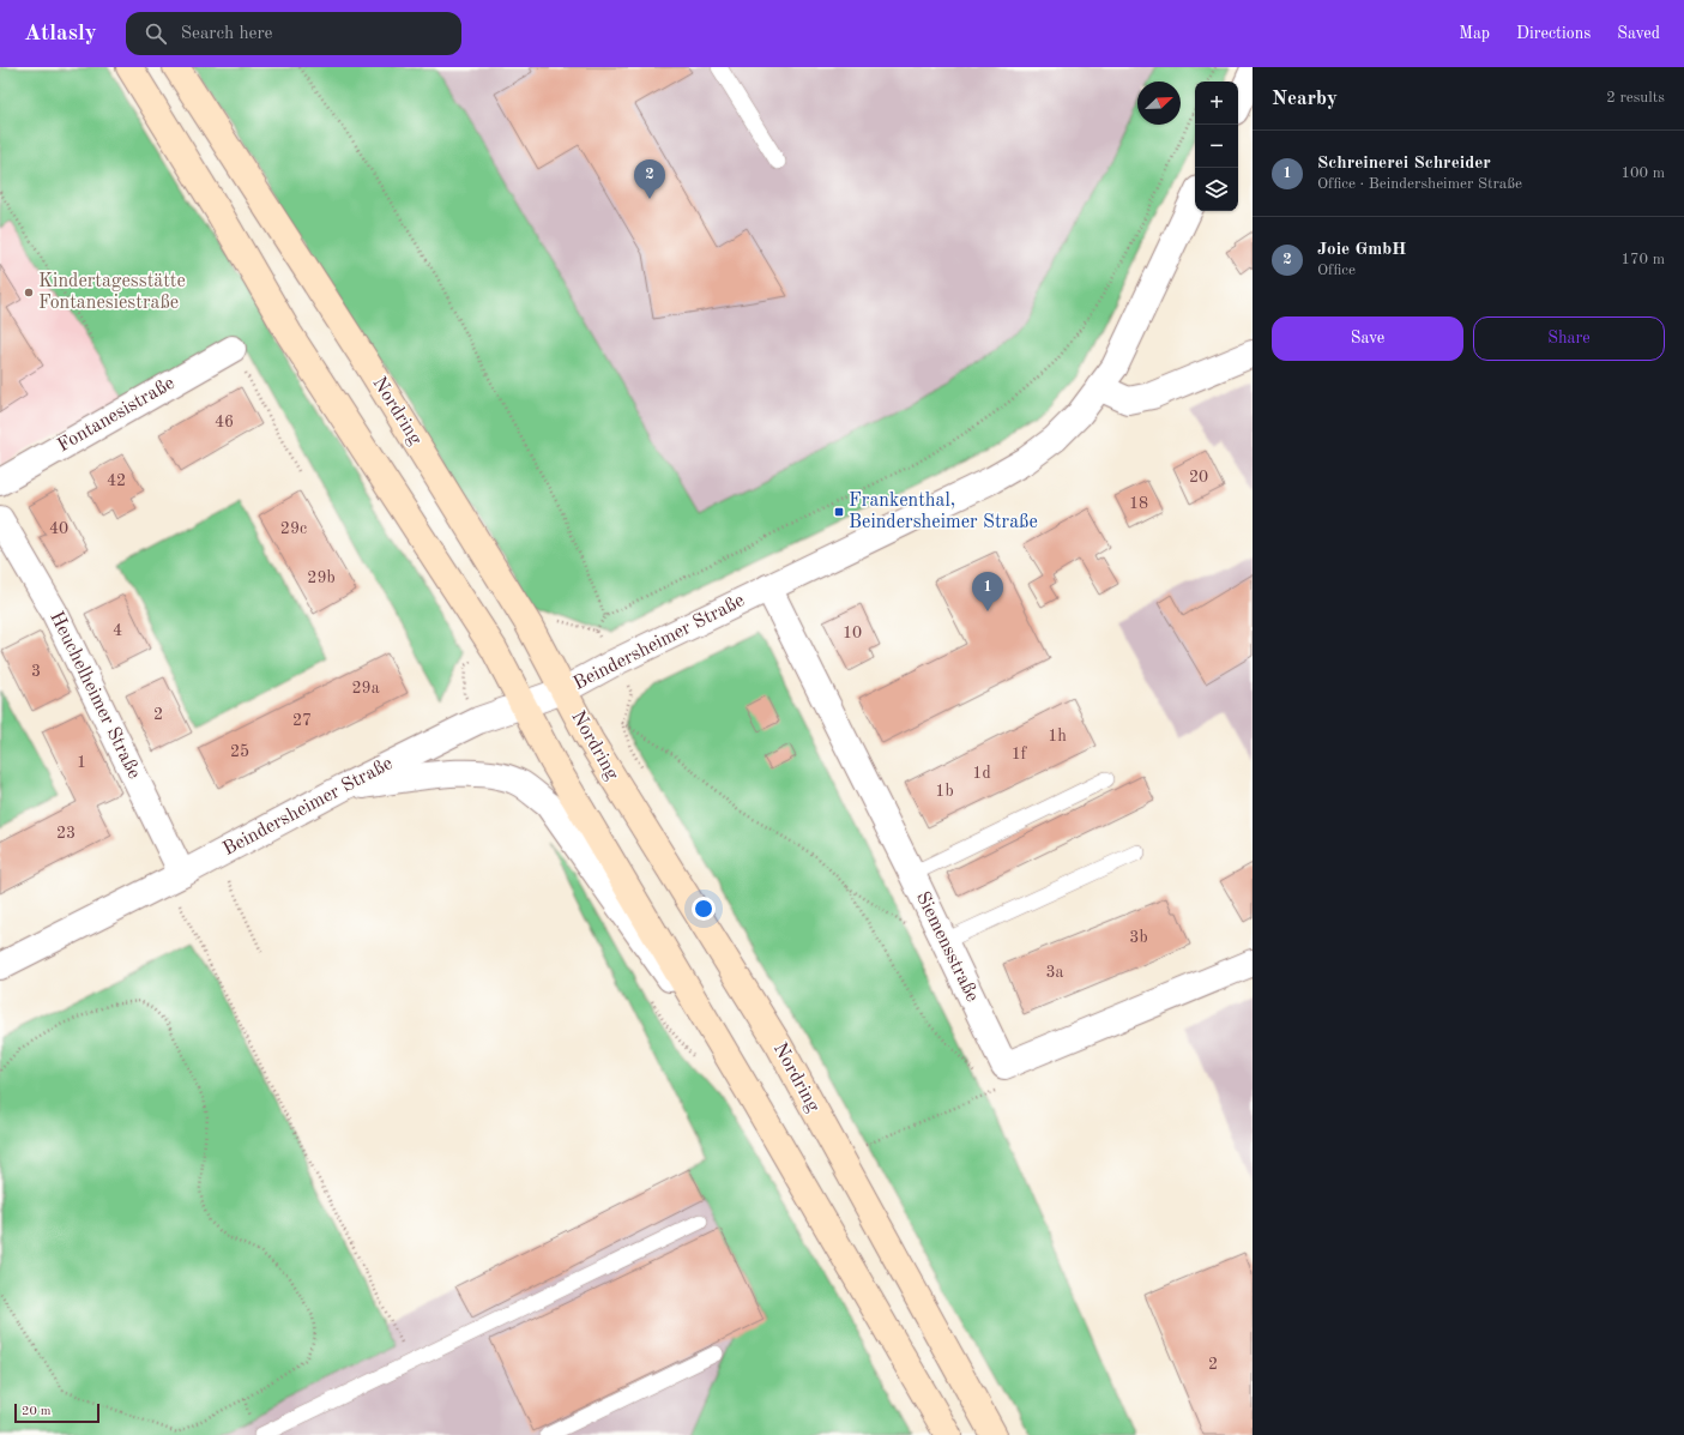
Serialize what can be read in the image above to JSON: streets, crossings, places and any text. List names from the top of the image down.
{
  "streets": {
    "main road": ["Nordring"],
    "street": [
      "Fontanesistraße",
      "Beindersheimer Straße",
      "Heuchelheimer Straße",
      "Siemensstraße"
    ]
  },
  "crossings": [
    ["Nordring", "Beindersheimer Straße"],
    ["Beindersheimer Straße", "Heuchelheimer Straße"],
    ["Beindersheimer Straße", "Siemensstraße"]
  ],
  "places": {
    "other": ["Kindertagesstätte Fontanesiestraße"],
    "transit": ["Frankenthal, Beindersheimer Straße"]
  },
  "house_numbers": [
    "46",
    "20",
    "42",
    "18",
    "40",
    "29c",
    "29b",
    "4",
    "10",
    "3",
    "29a",
    "2",
    "27",
    "1h",
    "25",
    "1f",
    "1",
    "1d",
    "1b",
    "23",
    "3b",
    "3a",
    "2"
  ],
  "scale_bar": "20 m",
  "north": "top right",
  "page": {
    "header": "Atlasly",
    "search": "Search here",
    "nav": ["Map", "Directions", "Saved"],
    "heading": ["Nearby", "2 results"],
    "map_buttons": ["+", "−"],
    "list": [
      {
        "mark": "1",
        "name": "Schreinerei Schreider",
        "note": "Office · Beindersheimer Straße",
        "value": "100 m"
      },
      {
        "mark": "2",
        "name": "Joie GmbH",
        "note": "Office",
        "value": "170 m"
      }
    ],
    "pins": ["2", "1"],
    "buttons": ["Save", "Share"],
    "scale": "20 m"
  }
}
